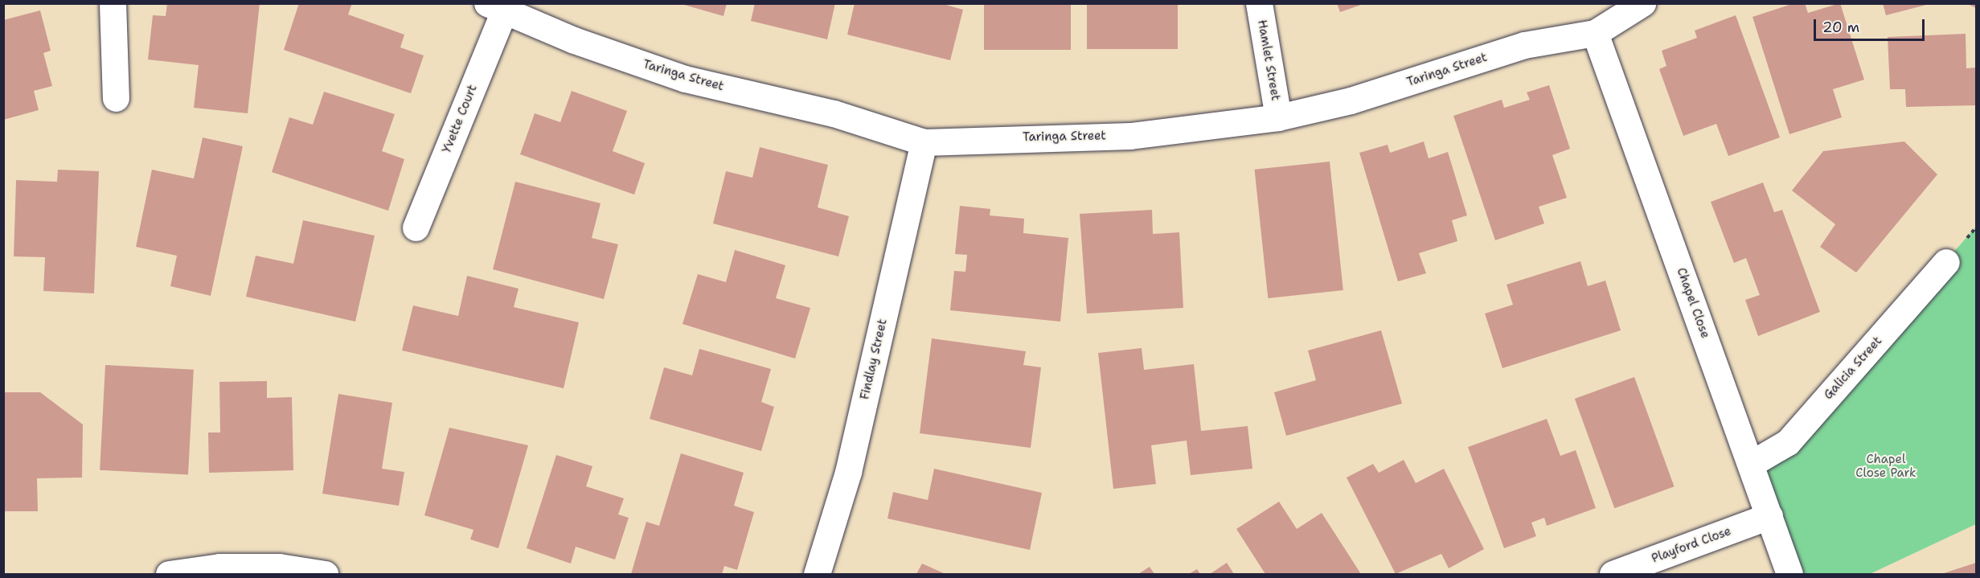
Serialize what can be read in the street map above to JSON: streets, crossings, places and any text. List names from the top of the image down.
{
  "streets": {
    "street": [
      "Hamlet Street",
      "Taringa Street",
      "Yvette Court",
      "Chapel Close",
      "Findlay Street",
      "Galicia Street",
      "Playford Close"
    ]
  },
  "crossings": [
    ["Hamlet Street", "Taringa Street"],
    ["Taringa Street", "Yvette Court"],
    ["Taringa Street", "Chapel Close"],
    ["Taringa Street", "Findlay Street"],
    ["Chapel Close", "Galicia Street"],
    ["Chapel Close", "Playford Close"]
  ],
  "parks": ["Chapel Close Park"],
  "scale_bar": "20 m"
}
